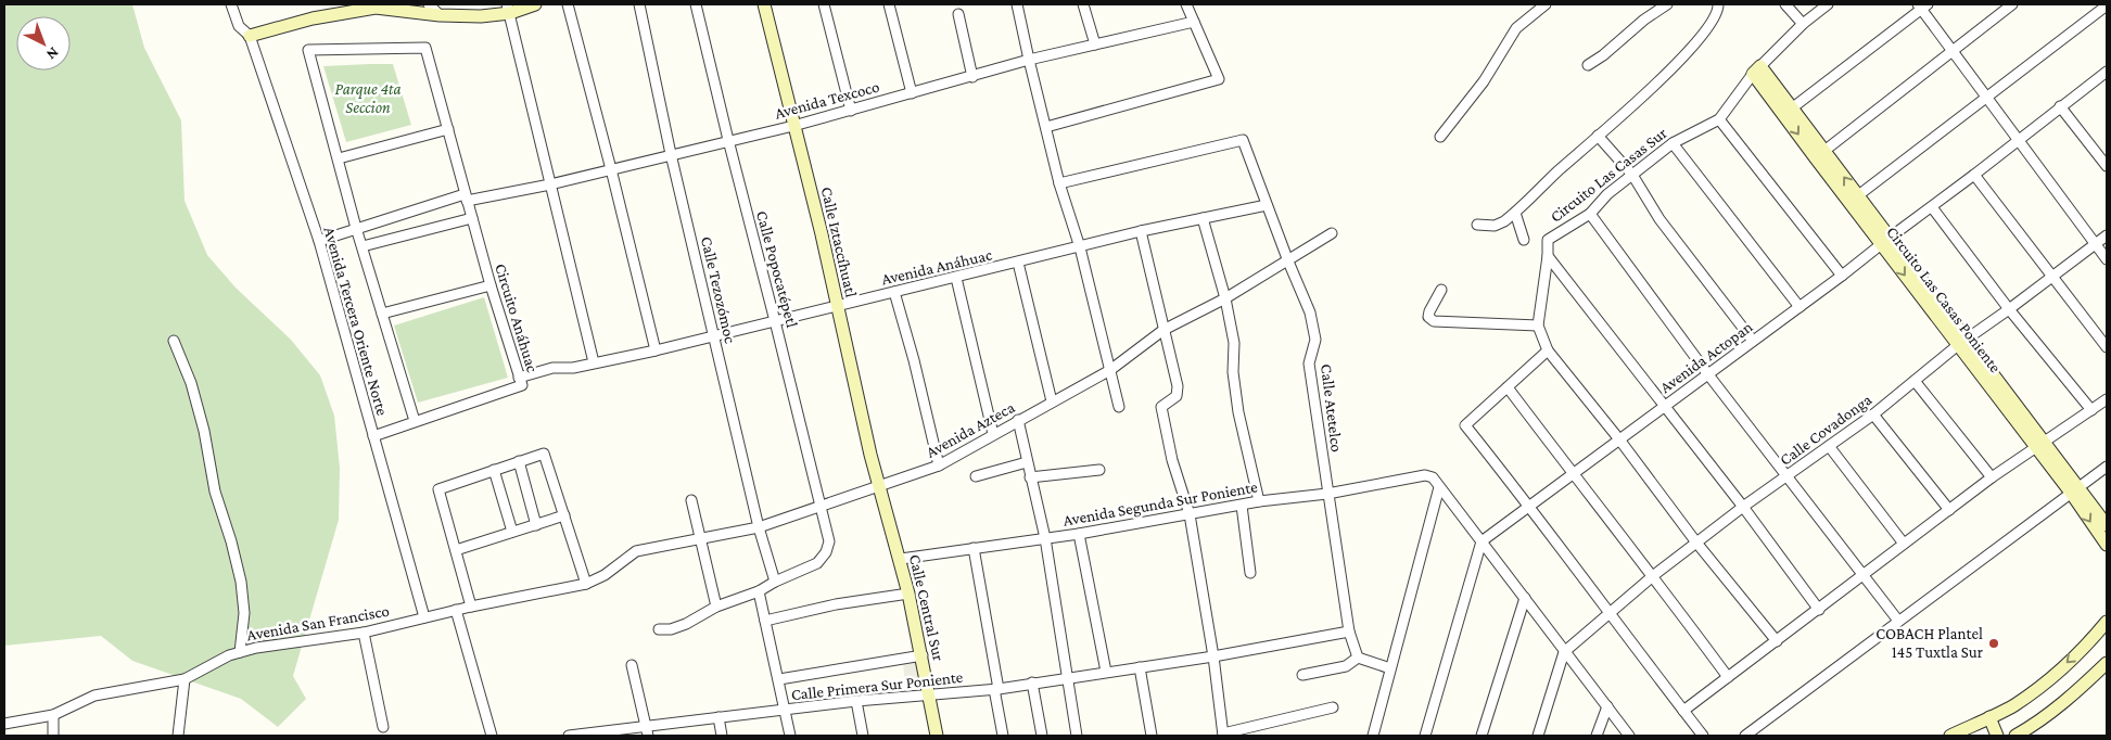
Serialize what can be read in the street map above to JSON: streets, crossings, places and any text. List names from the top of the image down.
{
  "streets": {
    "street": [
      "Avenida Texcoco",
      "Circuito Las Casas Sur",
      "Calle Iztaccíhuatl",
      "Avenida Anáhuac",
      "Calle Popocatépetl",
      "Calle Tezozómoc",
      "Circuito Las Casas Poniente",
      "Circuito Anáhuac",
      "Avenida Tercera Oriente Norte",
      "Avenida Actopan",
      "Calle Atetelco",
      "Avenida Azteca",
      "Calle Covadonga",
      "Avenida Segunda Sur Poniente",
      "Calle Central Sur",
      "Avenida San Francisco",
      "Calle Primera Sur Poniente"
    ]
  },
  "crossings": [
    ["Avenida Texcoco", "Calle Iztaccíhuatl"],
    ["Avenida Texcoco", "Calle Popocatépetl"],
    ["Avenida Texcoco", "Calle Tezozómoc"],
    ["Avenida Texcoco", "Circuito Anáhuac"],
    ["Avenida Texcoco", "Avenida Tercera Oriente Norte"],
    ["Circuito Las Casas Sur", "Circuito Las Casas Poniente"],
    ["Circuito Las Casas Sur", "Avenida Actopan"],
    ["Circuito Las Casas Sur", "Calle Covadonga"],
    ["Calle Iztaccíhuatl", "Avenida Anáhuac"],
    ["Calle Iztaccíhuatl", "Avenida Azteca"],
    ["Calle Iztaccíhuatl", "Calle Central Sur"],
    ["Avenida Anáhuac", "Calle Popocatépetl"],
    ["Avenida Anáhuac", "Calle Tezozómoc"],
    ["Avenida Anáhuac", "Circuito Anáhuac"],
    ["Avenida Anáhuac", "Calle Atetelco"],
    ["Calle Popocatépetl", "Calle Tezozómoc"],
    ["Calle Popocatépetl", "Avenida Azteca"],
    ["Calle Tezozómoc", "Avenida Azteca"],
    ["Circuito Las Casas Poniente", "Avenida Actopan"],
    ["Circuito Las Casas Poniente", "Calle Covadonga"],
    ["Avenida Tercera Oriente Norte", "Avenida San Francisco"],
    ["Calle Atetelco", "Avenida Azteca"],
    ["Calle Atetelco", "Avenida Segunda Sur Poniente"],
    ["Calle Atetelco", "Calle Primera Sur Poniente"],
    ["Avenida Azteca", "Calle Central Sur"],
    ["Avenida Azteca", "Avenida San Francisco"],
    ["Avenida Segunda Sur Poniente", "Calle Central Sur"],
    ["Calle Central Sur", "Calle Primera Sur Poniente"]
  ],
  "parks": ["Parque 4ta Seccion"],
  "places": ["COBACH Plantel 145 Tuxtla Sur"],
  "north": "bottom right"
}
